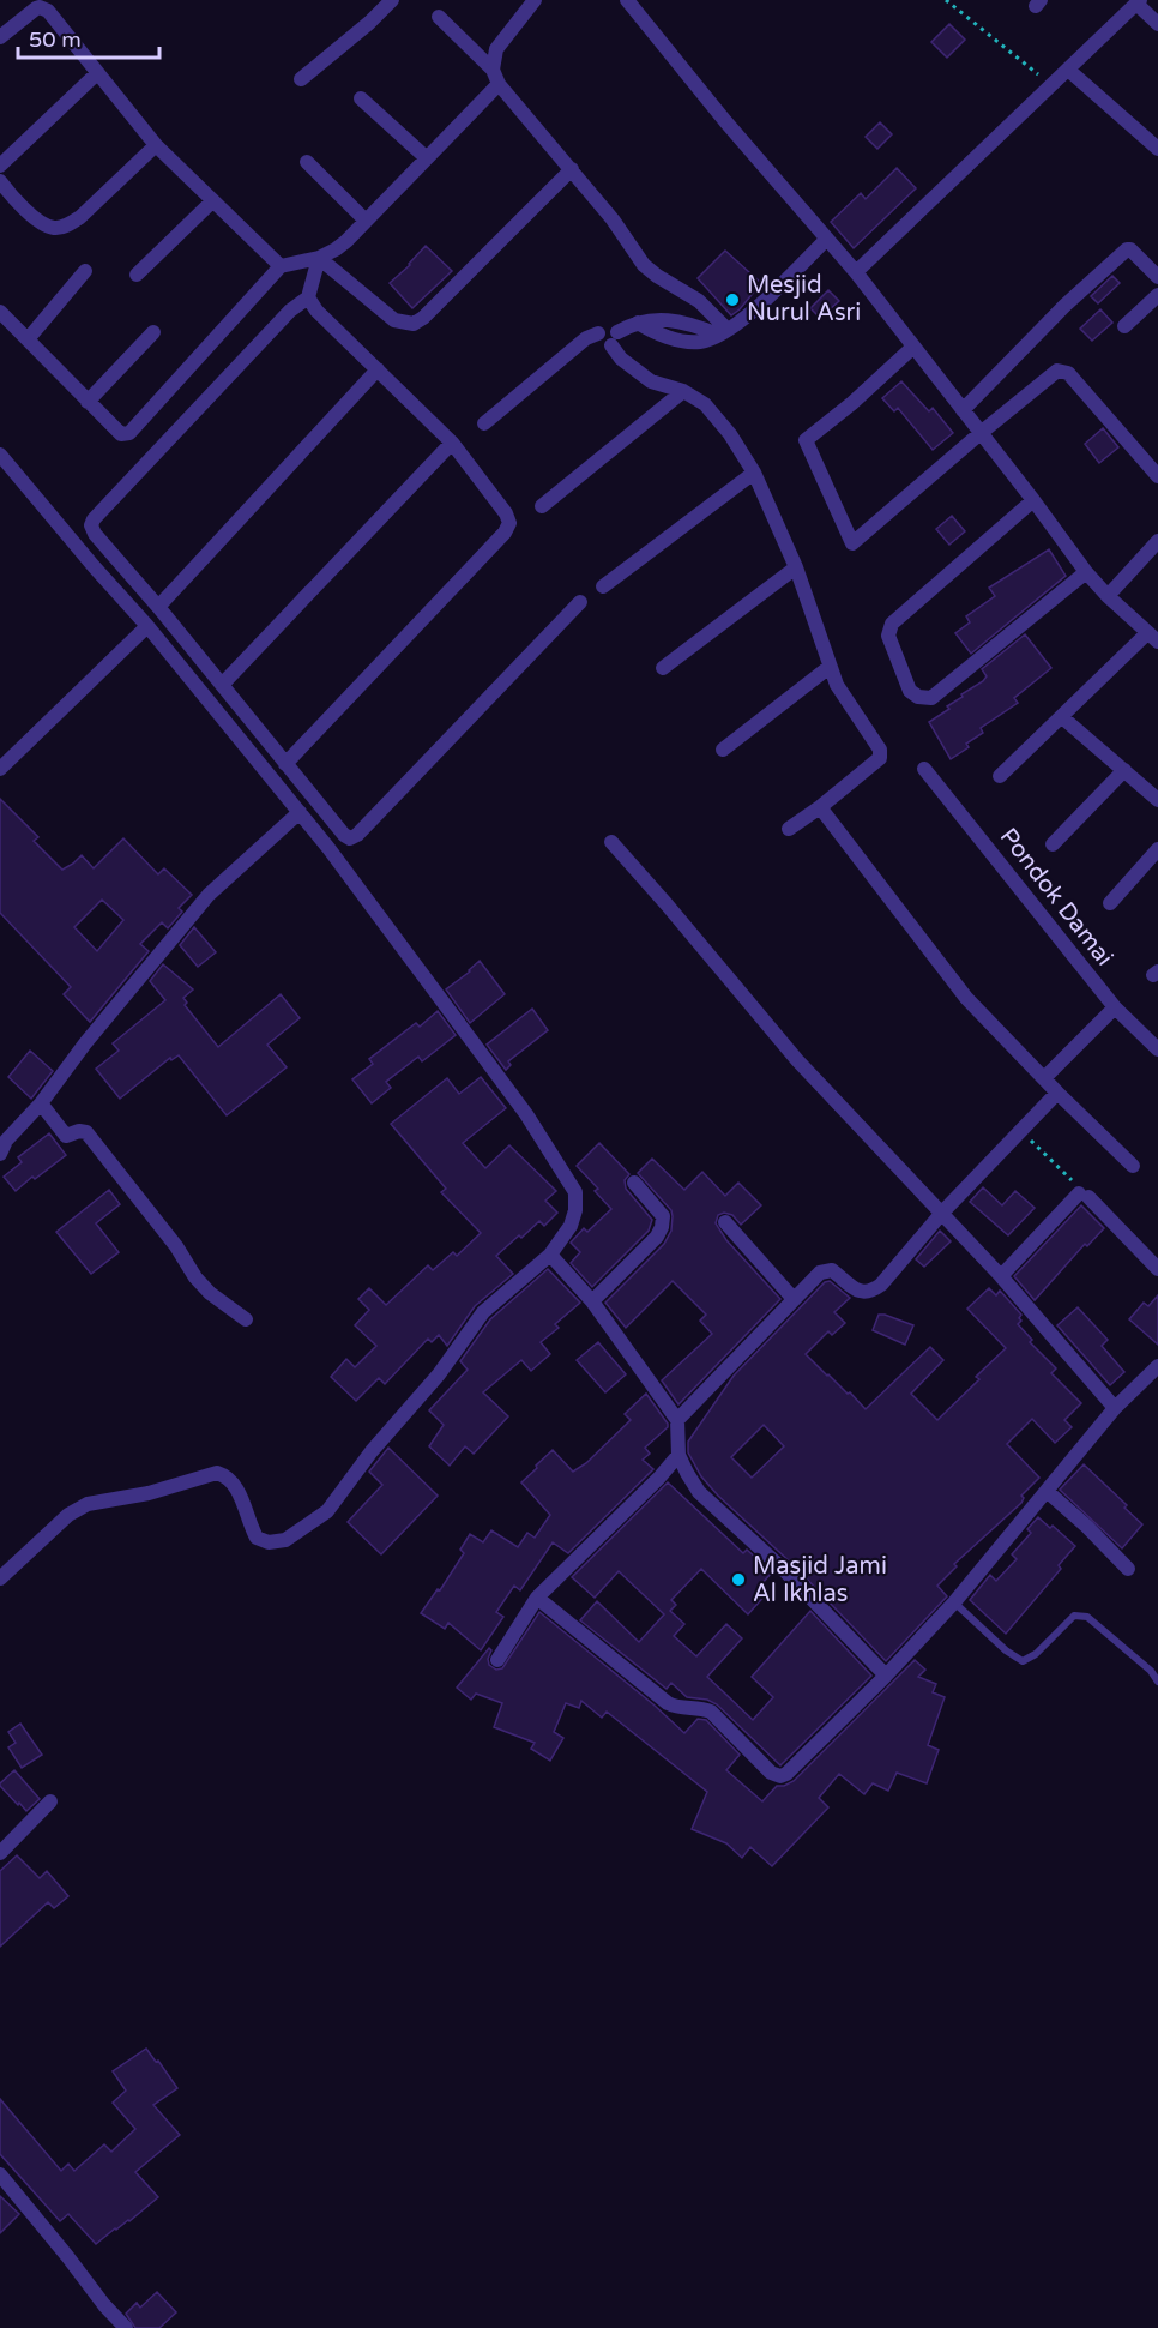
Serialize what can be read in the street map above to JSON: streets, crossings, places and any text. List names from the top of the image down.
{
  "streets": {
    "street": ["Pondok Damai"]
  },
  "places": ["Mesjid Nurul Asri", "Masjid Jami Al Ikhlas"],
  "scale_bar": "50 m"
}
